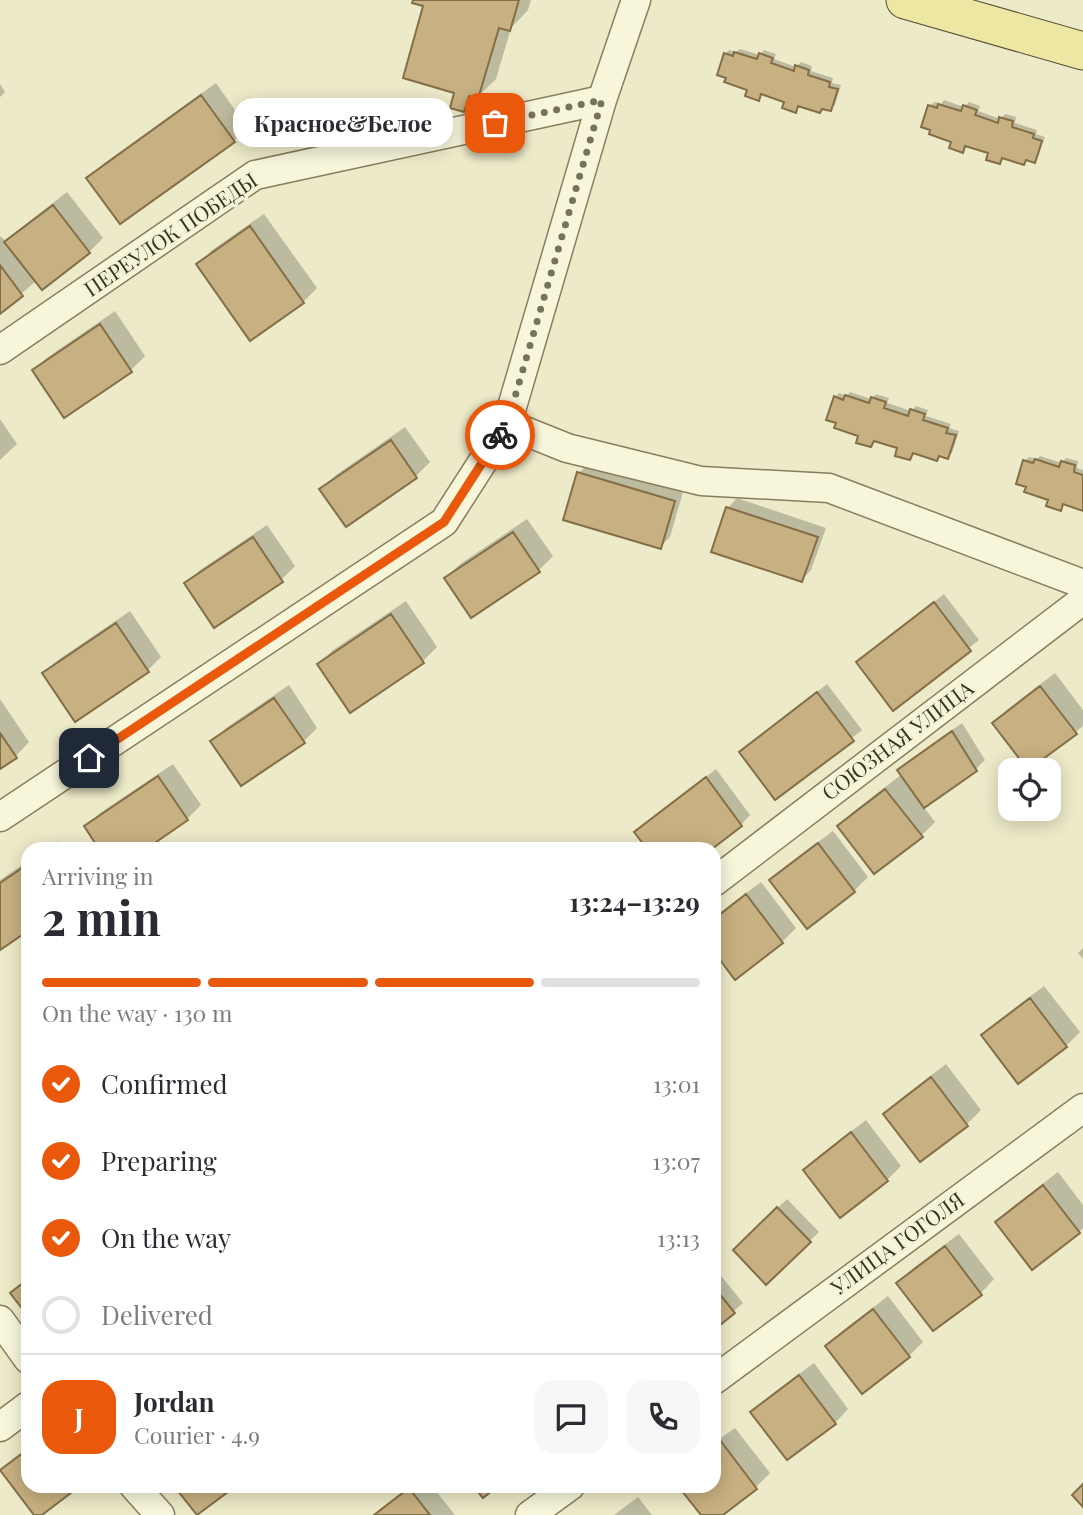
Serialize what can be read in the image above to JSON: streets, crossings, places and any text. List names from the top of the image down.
{
  "streets": {
    "street": ["ПЕРЕУЛОК ПОБЕДЫ", "СОЮЗНАЯ УЛИЦА", "УЛИЦА ГОГОЛЯ"]
  },
  "places": ["Красное&Белое"],
  "page": {
    "bubble": "Красное&Белое",
    "heading": ["2 min", "Arriving in", "13:24–13:29"],
    "panel": ["Jordan", "Courier · 4.9"],
    "bar": "On the way · 130 m",
    "list": [
      ["Confirmed", "13:01"],
      ["Preparing", "13:07"],
      ["On the way", "13:13"],
      "Delivered"
    ],
    "round": "J"
  }
}
